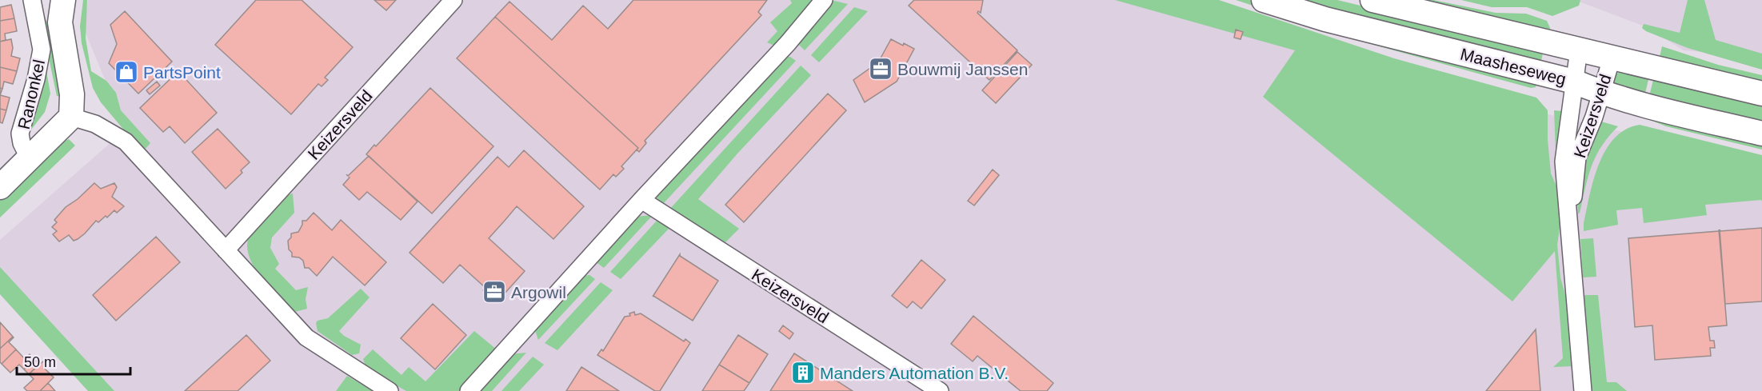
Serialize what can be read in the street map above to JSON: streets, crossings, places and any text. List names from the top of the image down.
{
  "streets": {
    "main road": ["Maasheseweg"],
    "street": ["Ranonkel", "Keizersveld"]
  },
  "crossings": [
    ["Maasheseweg", "Keizersveld"]
  ],
  "places": {
    "office": ["Bouwmij Janssen", "Argowil"],
    "shop": ["PartsPoint"],
    "building": ["Manders Automation B.V."]
  },
  "scale_bar": "50 m"
}
